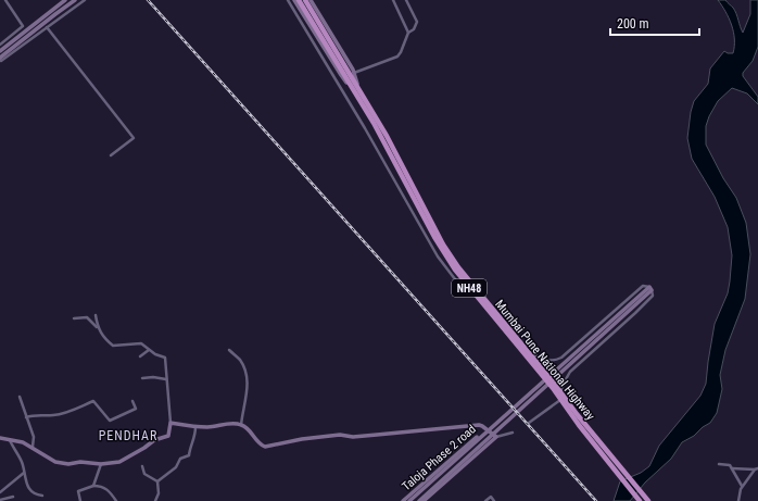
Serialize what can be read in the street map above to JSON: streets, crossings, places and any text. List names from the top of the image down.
{
  "streets": {
    "highway": ["NH48", "Mumbai Pune National Highway"],
    "street": ["Taloja Phase 2 road"]
  },
  "crossings": [
    ["NH48", "Mumbai Pune National Highway"]
  ],
  "districts": ["PENDHAR"],
  "scale_bar": "200 m"
}
